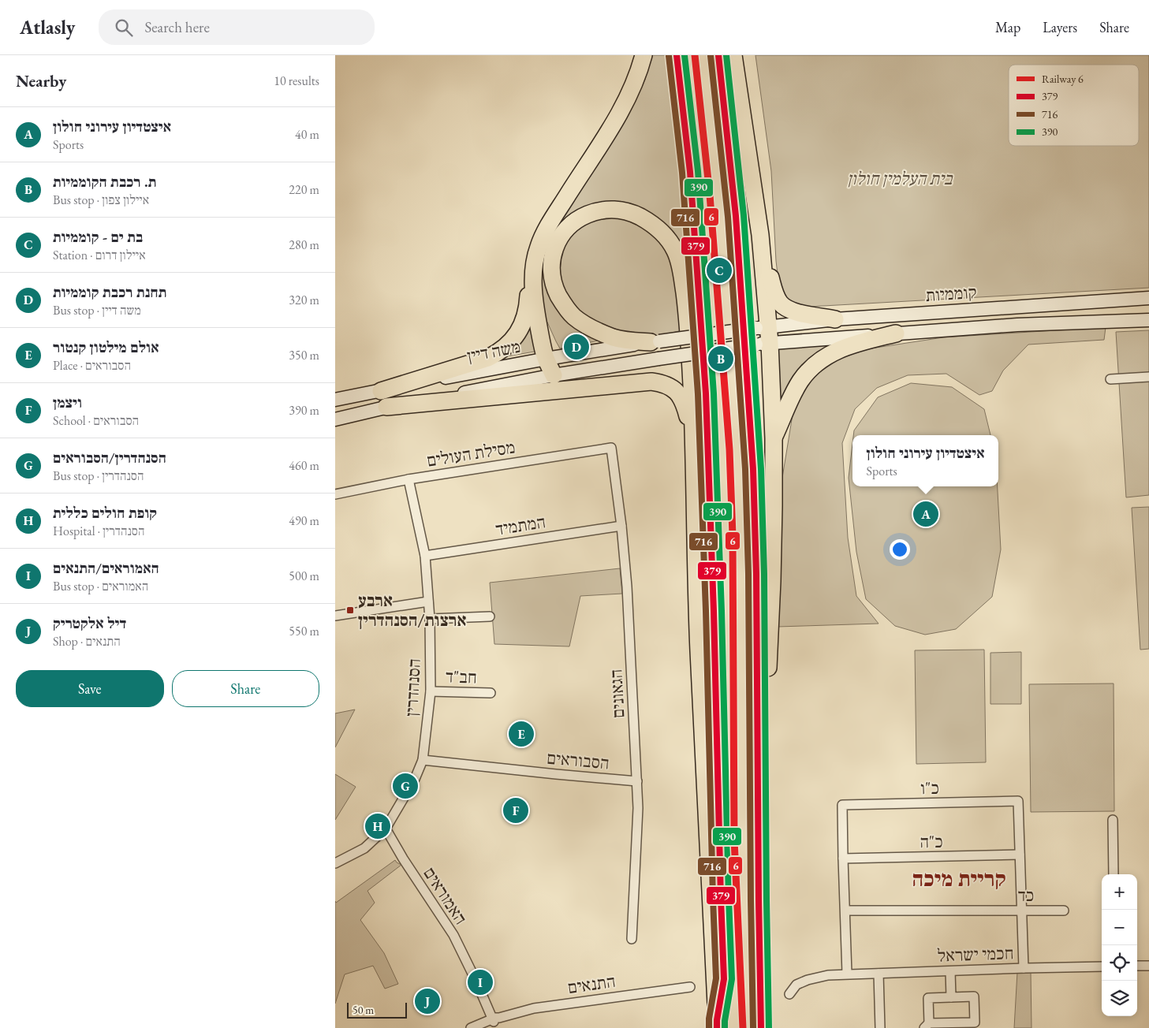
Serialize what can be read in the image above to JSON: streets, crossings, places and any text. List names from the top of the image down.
{
  "streets": {
    "main road": ["קוממיות", "משה דיין"],
    "street": [
      "מסילת העולים",
      "המתמיד",
      "חב\"ד",
      "הסנהדרין",
      "הגאונים",
      "הסבוראים",
      "כ\"ו",
      "כ\"ה",
      "כד",
      "האמוראים",
      "חכמי ישראל",
      "התנאים"
    ]
  },
  "crossings": [
    ["קוממיות", "משה דיין"],
    ["מסילת העולים", "הסנהדרין"],
    ["מסילת העולים", "הגאונים"],
    ["המתמיד", "הסנהדרין"],
    ["המתמיד", "הגאונים"],
    ["חב\"ד", "הסנהדרין"],
    ["הסנהדרין", "הסבוראים"],
    ["הסנהדרין", "האמוראים"],
    ["הגאונים", "הסבוראים"],
    ["כ\"ו", "כ\"ה"],
    ["האמוראים", "התנאים"]
  ],
  "districts": ["קריית מיכה"],
  "parks": ["בית העלמין חולון"],
  "places": {
    "transit": ["ארבע ארצות/הסנהדרין"]
  },
  "lines": [
    "rail line 6",
    "transit line 379",
    "transit line 390",
    "transit line 716"
  ],
  "legend": [
    "Railway 6",
    "379",
    "716",
    "390"
  ],
  "scale_bar": "50 m",
  "page": {
    "header": "Atlasly",
    "search": "Search here",
    "nav": ["Map", "Layers", "Share"],
    "heading": ["Nearby", "10 results"],
    "list": [
      {
        "mark": "A",
        "name": "איצטדיון עירוני חולון",
        "note": "Sports",
        "value": "40 m"
      },
      {
        "mark": "B",
        "name": "ת. רכבת הקוממיות",
        "note": "Bus stop · איילון צפון",
        "value": "220 m"
      },
      {
        "mark": "C",
        "name": "בת ים - קוממיות",
        "note": "Station · איילון דרום",
        "value": "280 m"
      },
      {
        "mark": "D",
        "name": "תחנת רכבת קוממיות",
        "note": "Bus stop · משה דיין",
        "value": "320 m"
      },
      {
        "mark": "E",
        "name": "אולם מילטון קנטור",
        "note": "Place · הסבוראים",
        "value": "350 m"
      },
      {
        "mark": "F",
        "name": "ויצמן",
        "note": "School · הסבוראים",
        "value": "390 m"
      },
      {
        "mark": "G",
        "name": "הסנהדרין/הסבוראים",
        "note": "Bus stop · הסנהדרין",
        "value": "460 m"
      },
      {
        "mark": "H",
        "name": "קופת חולים כללית",
        "note": "Hospital · הסנהדרין",
        "value": "490 m"
      },
      {
        "mark": "I",
        "name": "האמוראים/התנאים",
        "note": "Bus stop · האמוראים",
        "value": "500 m"
      },
      {
        "mark": "J",
        "name": "דיל אלקטריק",
        "note": "Shop · התנאים",
        "value": "550 m"
      }
    ],
    "pins": [
      "C",
      "D",
      "B",
      "A",
      "E",
      "G",
      "F",
      "H",
      "I",
      "J"
    ],
    "popup": ["איצטדיון עירוני חולון", "Sports"],
    "buttons": ["Save", "Share"],
    "map_buttons": ["+", "−"],
    "scale": "50 m"
  }
}
